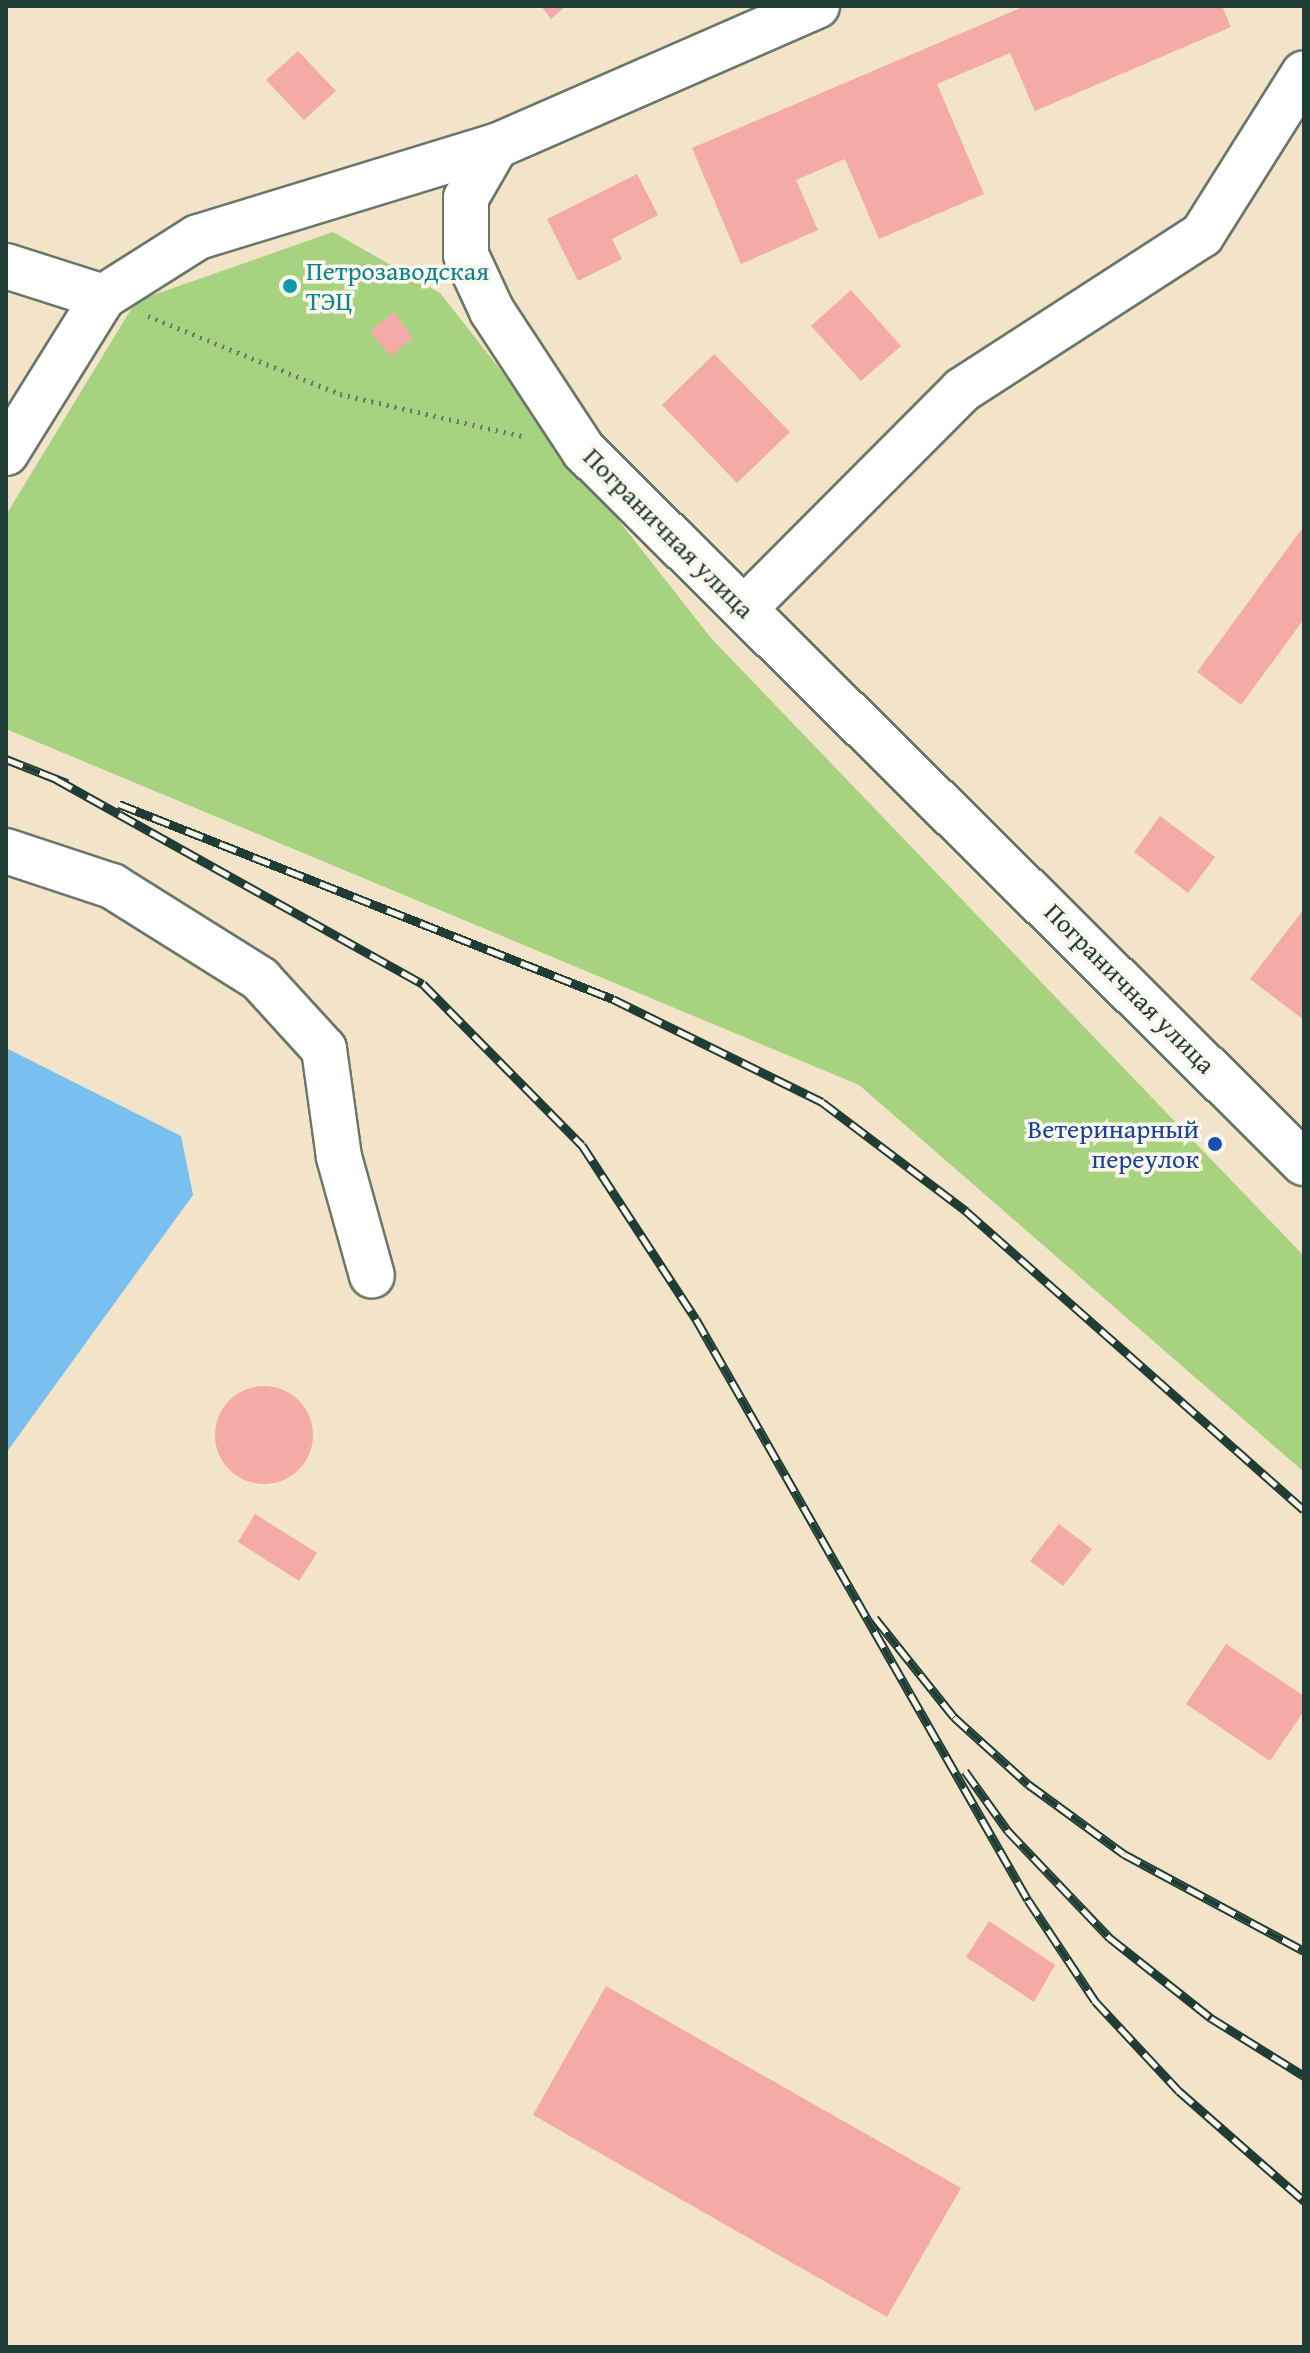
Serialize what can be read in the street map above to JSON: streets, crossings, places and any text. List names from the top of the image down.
{
  "streets": {
    "main road": ["Пограничная улица"]
  },
  "places": ["Петрозаводская ТЭЦ", "Ветеринарный переулок"]
}
